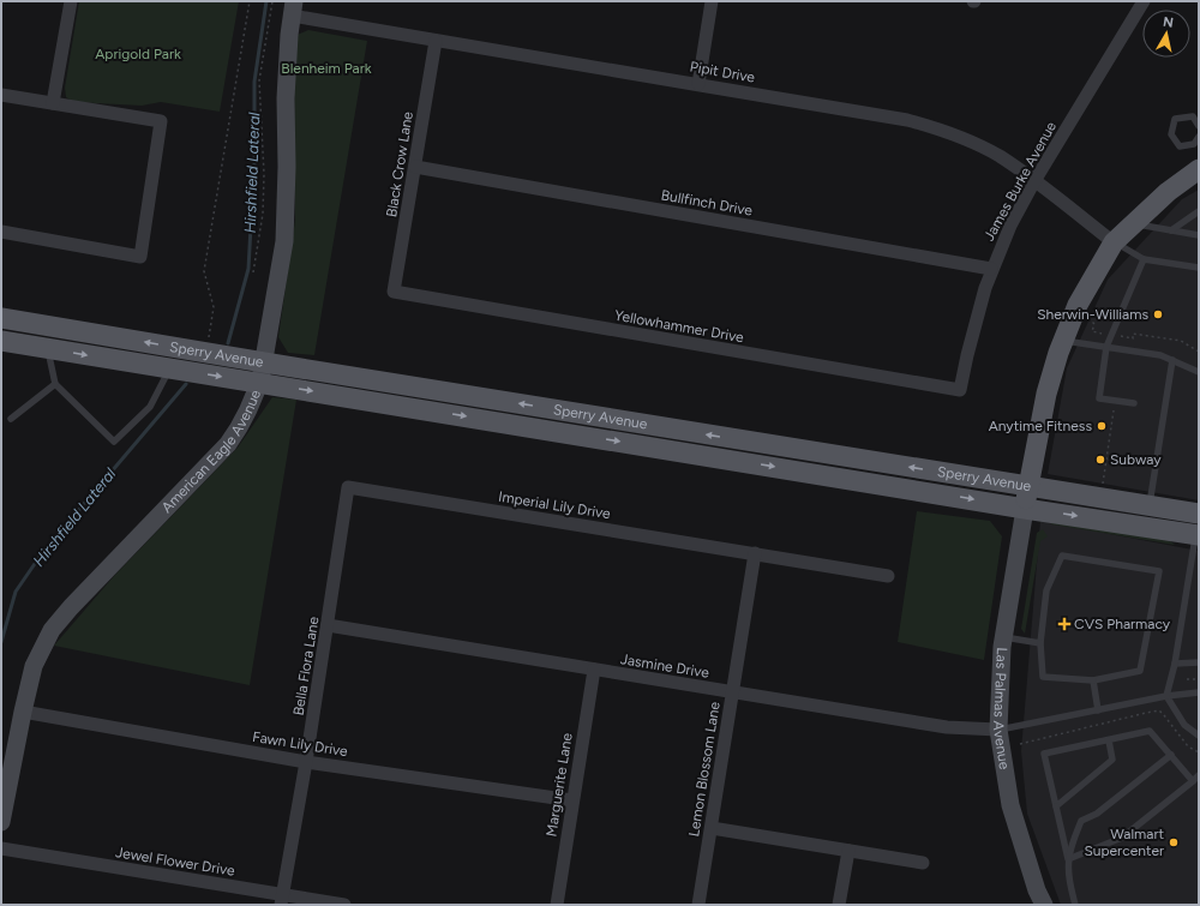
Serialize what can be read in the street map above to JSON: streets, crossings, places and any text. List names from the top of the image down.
{
  "streets": {
    "main road": ["Sperry Avenue"],
    "street": [
      "Pipit Drive",
      "Black Crow Lane",
      "James Burke Avenue",
      "Bullfinch Drive",
      "Yellowhammer Drive",
      "American Eagle Avenue",
      "Imperial Lily Drive",
      "Bella Flora Lane",
      "Jasmine Drive",
      "Las Palmas Avenue",
      "Fawn Lily Drive",
      "Lemon Blossom Lane",
      "Marguerite Lane",
      "Jewel Flower Drive"
    ]
  },
  "crossings": [
    ["Pipit Drive", "Black Crow Lane"],
    ["Pipit Drive", "James Burke Avenue"],
    ["Pipit Drive", "American Eagle Avenue"],
    ["Black Crow Lane", "Bullfinch Drive"],
    ["Black Crow Lane", "Yellowhammer Drive"],
    ["James Burke Avenue", "Bullfinch Drive"],
    ["James Burke Avenue", "Yellowhammer Drive"],
    ["Sperry Avenue", "American Eagle Avenue"],
    ["Sperry Avenue", "Las Palmas Avenue"],
    ["American Eagle Avenue", "Fawn Lily Drive"],
    ["Imperial Lily Drive", "Bella Flora Lane"],
    ["Imperial Lily Drive", "Lemon Blossom Lane"],
    ["Bella Flora Lane", "Jasmine Drive"],
    ["Bella Flora Lane", "Fawn Lily Drive"],
    ["Bella Flora Lane", "Jewel Flower Drive"],
    ["Jasmine Drive", "Las Palmas Avenue"],
    ["Jasmine Drive", "Lemon Blossom Lane"],
    ["Jasmine Drive", "Marguerite Lane"],
    ["Fawn Lily Drive", "Marguerite Lane"]
  ],
  "water": ["Hirshfield Lateral"],
  "parks": ["Aprigold Park", "Blenheim Park"],
  "places": {
    "other": [
      "Sherwin-Williams",
      "Anytime Fitness",
      "Subway",
      "Walmart Supercenter"
    ],
    "health": ["CVS Pharmacy"]
  },
  "north": "top"
}
